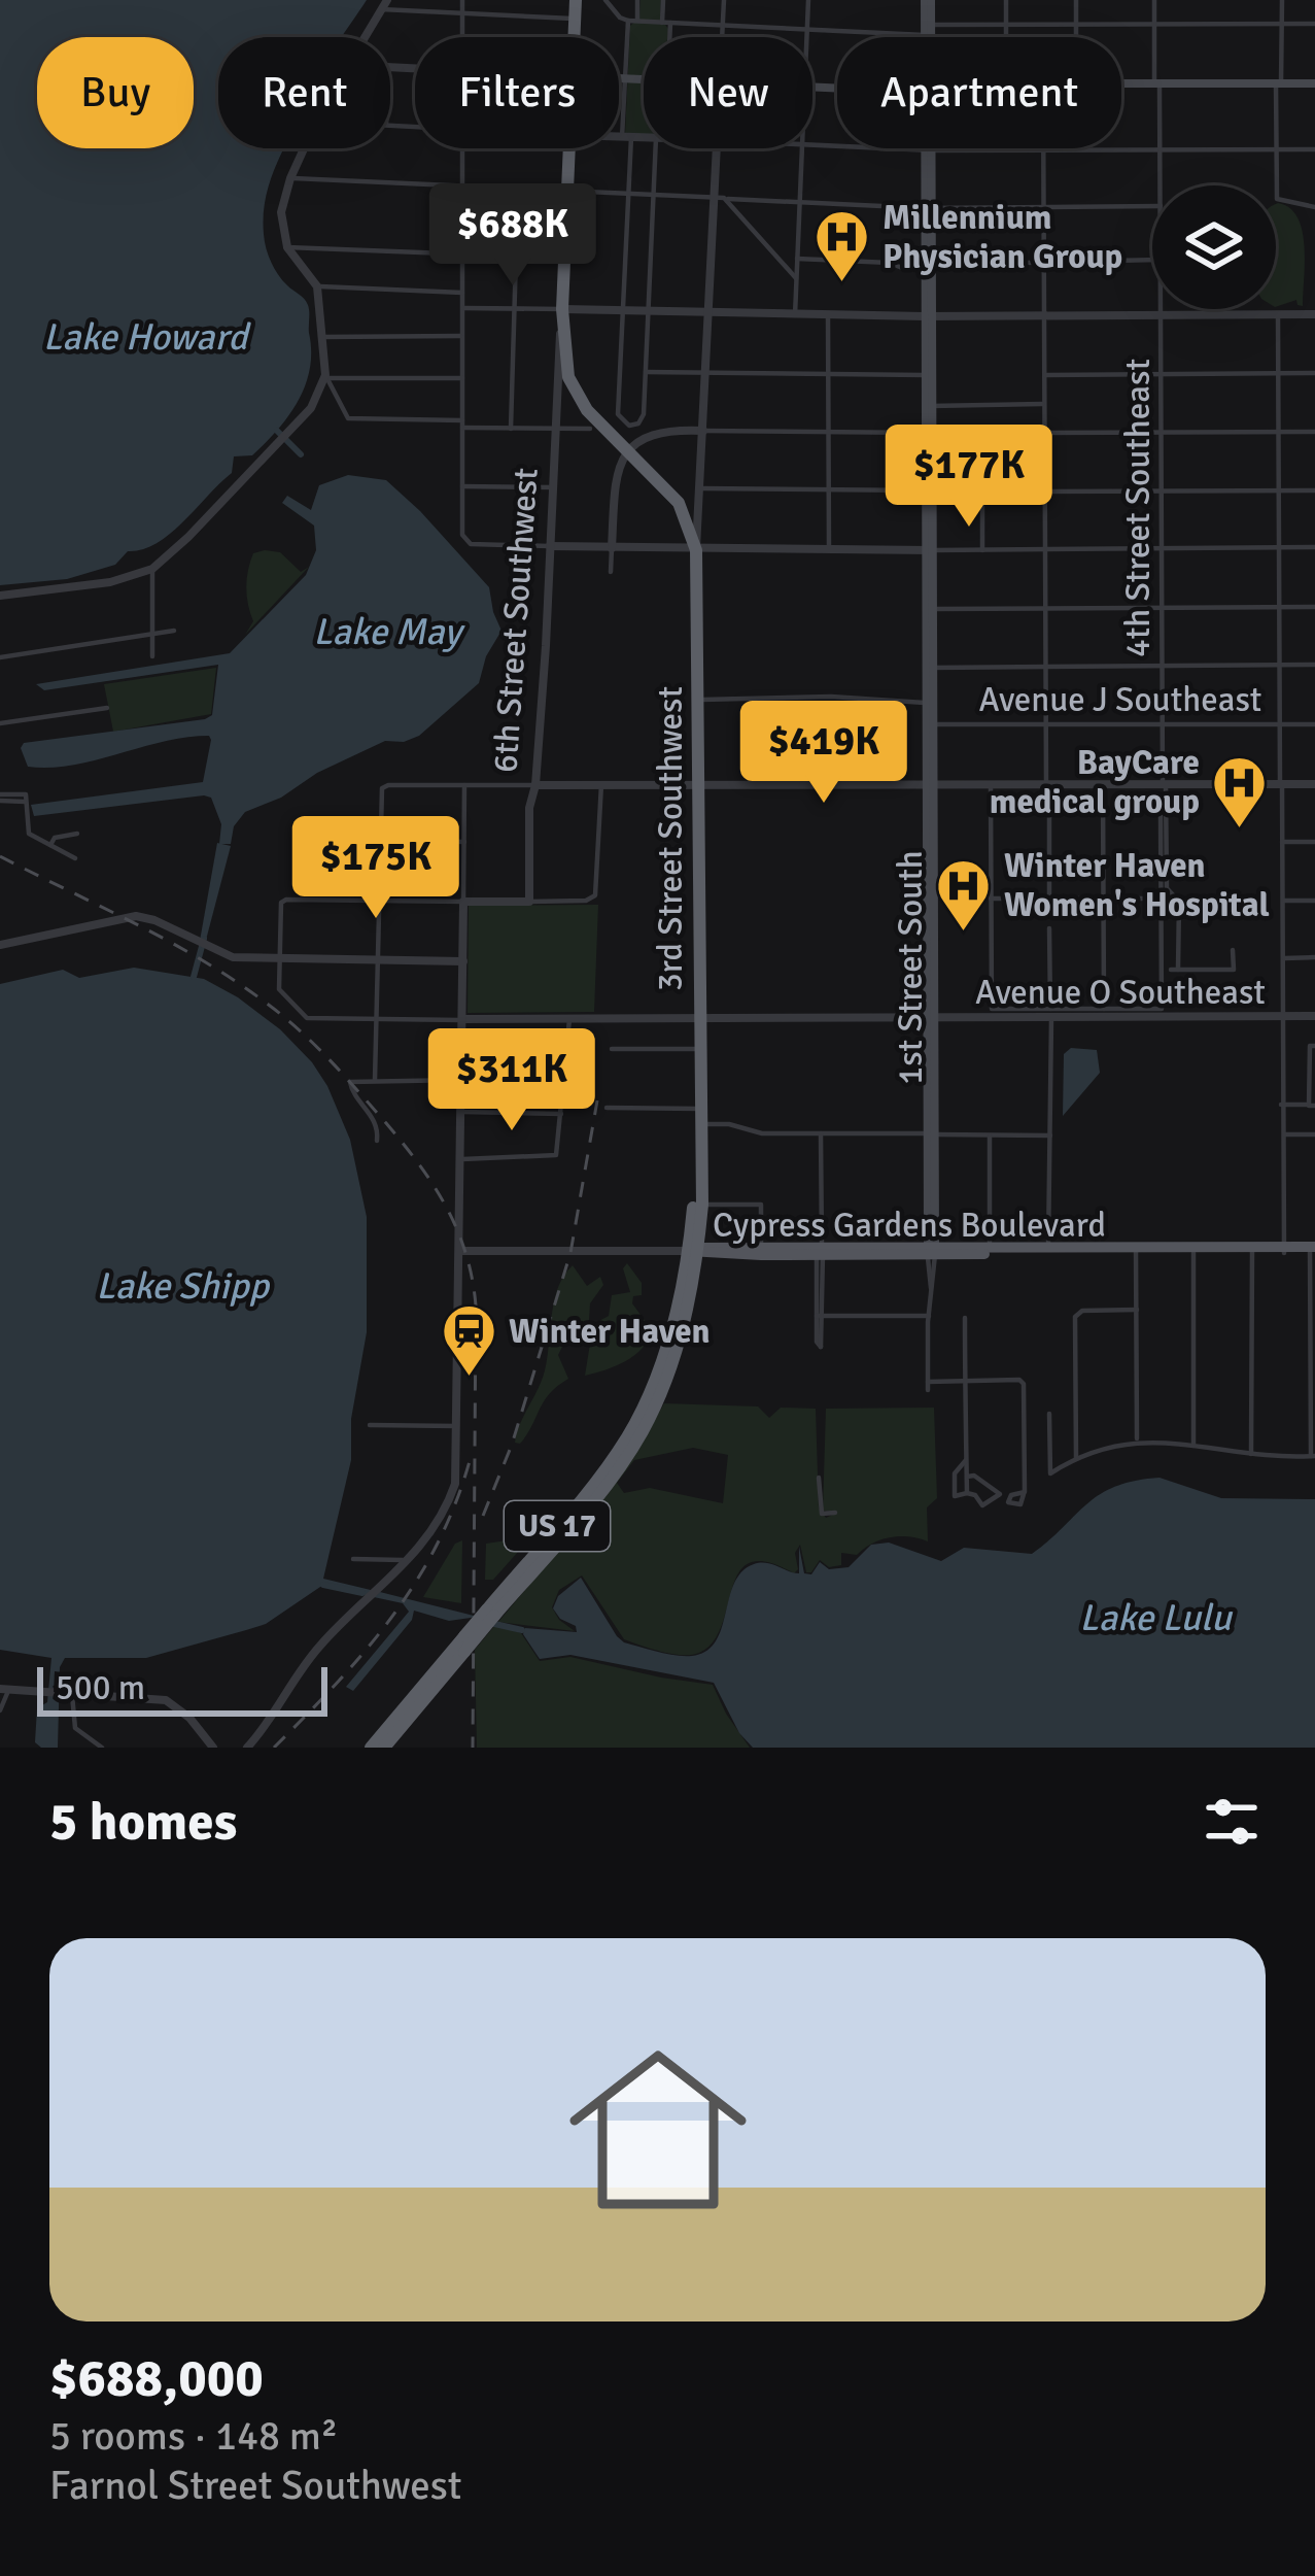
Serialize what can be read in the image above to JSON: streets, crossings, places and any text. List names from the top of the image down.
{
  "streets": {
    "highway": ["6th Street Southwest", "3rd Street Southwest", "US 17"],
    "main road": ["1st Street South", "Cypress Gardens Boulevard"],
    "street": ["4th Street Southeast", "Avenue J Southeast", "Avenue O Southeast"]
  },
  "crossings": [
    ["4th Street Southeast", "Avenue J Southeast"],
    ["6th Street Southwest", "US 17"],
    ["Avenue J Southeast", "1st Street South"],
    ["3rd Street Southwest", "Avenue O Southeast"],
    ["3rd Street Southwest", "Cypress Gardens Boulevard"],
    ["3rd Street Southwest", "US 17"],
    ["1st Street South", "Avenue O Southeast"],
    ["1st Street South", "Cypress Gardens Boulevard"],
    ["Cypress Gardens Boulevard", "US 17"]
  ],
  "water": [
    "Lake Howard",
    "Lake May",
    "Lake Shipp",
    "Lake Lulu"
  ],
  "places": {
    "hospital": ["Millennium Physician Group", "BayCare medical group", "Winter Haven Women's Hospital"],
    "station": ["Winter Haven"]
  },
  "scale_bar": "500 m",
  "page": {
    "chip": [
      "Buy",
      "Rent",
      "Filters",
      "New",
      "Apartment"
    ],
    "price": [
      "$688K",
      "$177K",
      "$419K",
      "$175K",
      "$311K"
    ],
    "scale": "500 m",
    "heading": "5 homes",
    "list": [
      {
        "name": "$688,000",
        "note": "5 rooms · 148 m² · Farnol Street Southwest"
      }
    ]
  }
}
